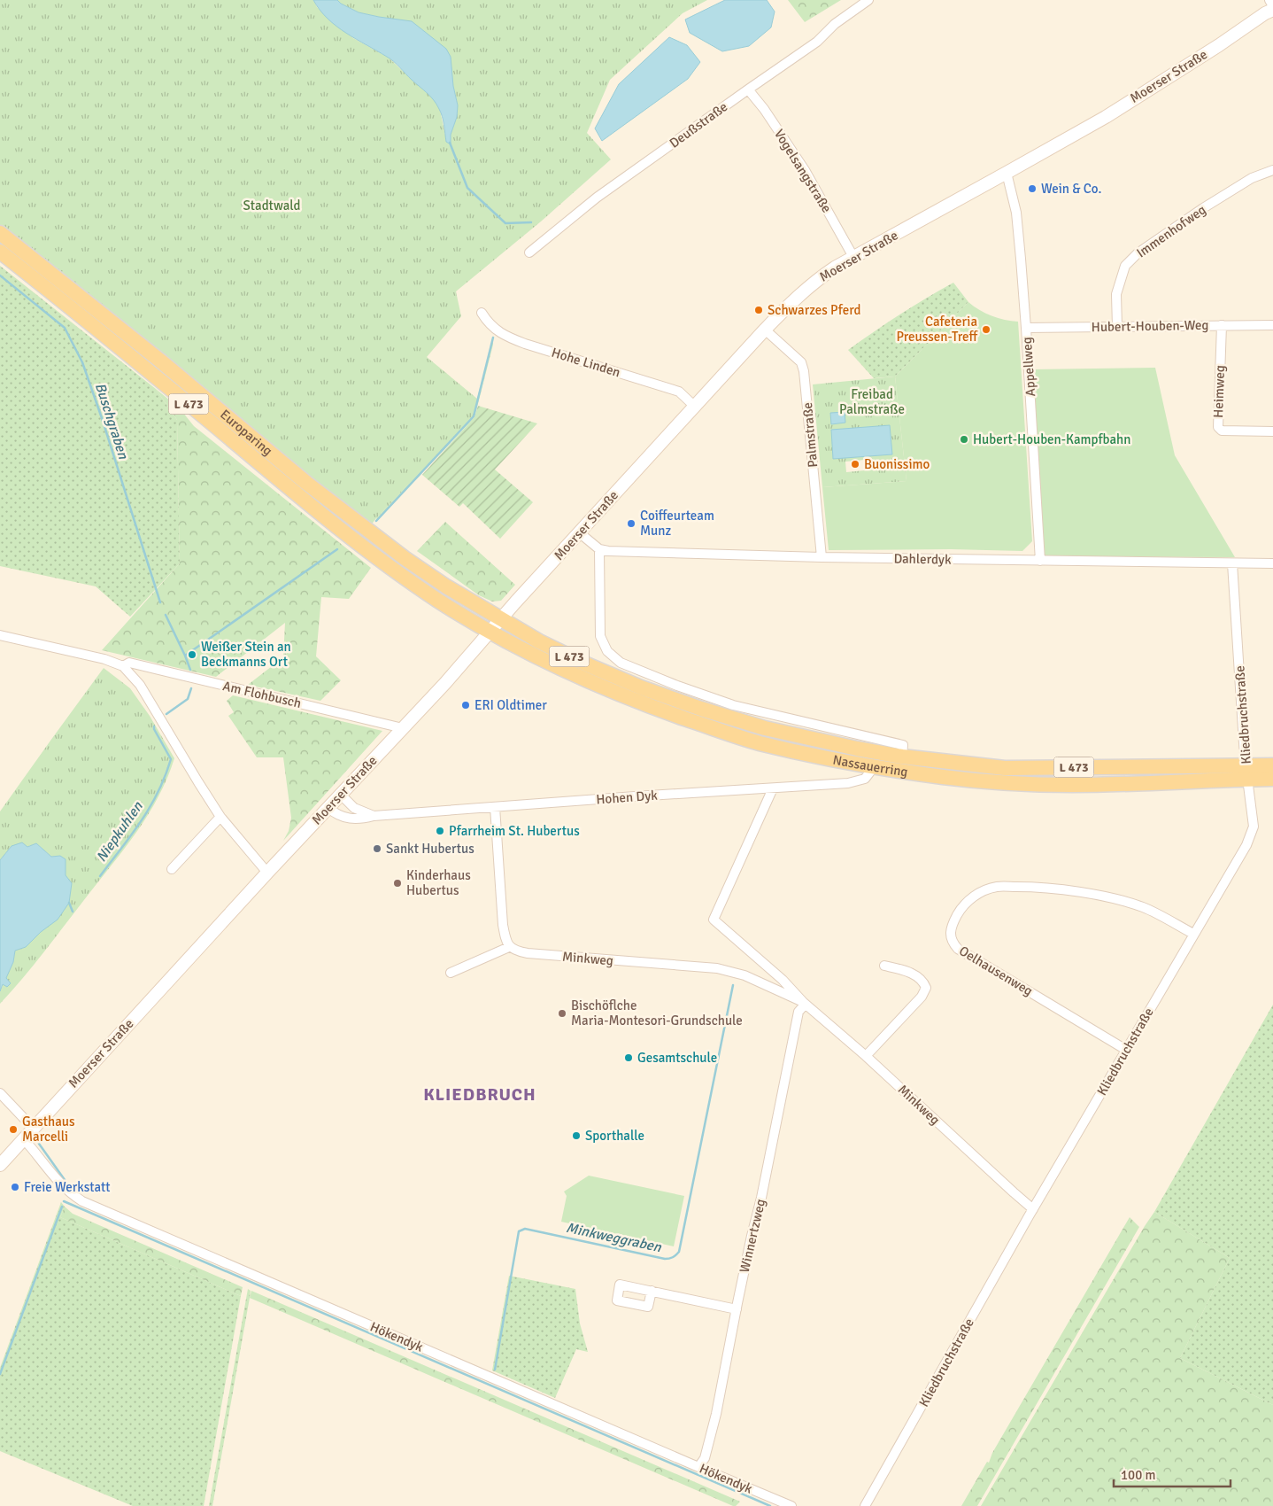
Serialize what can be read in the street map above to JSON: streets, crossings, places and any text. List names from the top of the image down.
{
  "streets": {
    "main road": [
      "Moerser Straße",
      "L 473",
      "Europaring",
      "Nassauerring"
    ],
    "street": [
      "Deußstraße",
      "Vogelsangstraße",
      "Immenhofweg",
      "Hubert-Houben-Weg",
      "Hohe Linden",
      "Appellweg",
      "Heimweg",
      "Palmstraße",
      "Dahlerdyk",
      "Am Flohbusch",
      "Kliedbruchstraße",
      "Hohen Dyk",
      "Minkweg",
      "Oelhausenweg",
      "Winnertzweg",
      "Hökendyk"
    ]
  },
  "crossings": [
    ["Moerser Straße", "Vogelsangstraße"],
    ["Moerser Straße", "Hohe Linden"],
    ["Moerser Straße", "Appellweg"],
    ["Moerser Straße", "Europaring"],
    ["Moerser Straße", "Palmstraße"],
    ["Moerser Straße", "Am Flohbusch"],
    ["Moerser Straße", "Nassauerring"],
    ["Moerser Straße", "Hohen Dyk"],
    ["Moerser Straße", "Hökendyk"],
    ["Deußstraße", "Vogelsangstraße"],
    ["Immenhofweg", "Hubert-Houben-Weg"],
    ["Hubert-Houben-Weg", "Appellweg"],
    ["Hubert-Houben-Weg", "Heimweg"],
    ["Appellweg", "Dahlerdyk"],
    ["Europaring", "Nassauerring"],
    ["Palmstraße", "Dahlerdyk"],
    ["Dahlerdyk", "Kliedbruchstraße"],
    ["Dahlerdyk", "Nassauerring"],
    ["Kliedbruchstraße", "Nassauerring"],
    ["Kliedbruchstraße", "Minkweg"],
    ["Kliedbruchstraße", "Oelhausenweg"],
    ["Nassauerring", "Hohen Dyk"],
    ["Hohen Dyk", "Minkweg"],
    ["Minkweg", "Winnertzweg"],
    ["Winnertzweg", "Hökendyk"]
  ],
  "districts": ["KLIEDBRUCH"],
  "water": ["Buschgraben", "Niepkuhlen", "Minkweggraben"],
  "parks": ["Stadtwald", "Freibad Palmstraße"],
  "places": [
    "Wein & Co.",
    "Schwarzes Pferd",
    "Cafeteria Preussen-Treff",
    "Hubert-Houben-Kampfbahn",
    "Buonissimo",
    "Coiffeurteam Munz",
    "Weißer Stein an Beckmanns Ort",
    "ERI Oldtimer",
    "Pfarrheim St. Hubertus",
    "Sankt Hubertus",
    "Kinderhaus Hubertus",
    "Bischöflche Maria-Montesori-Grundschule",
    "Gesamtschule",
    "Gasthaus Marcelli",
    "Sporthalle",
    "Freie Werkstatt"
  ],
  "scale_bar": "100 m"
}
